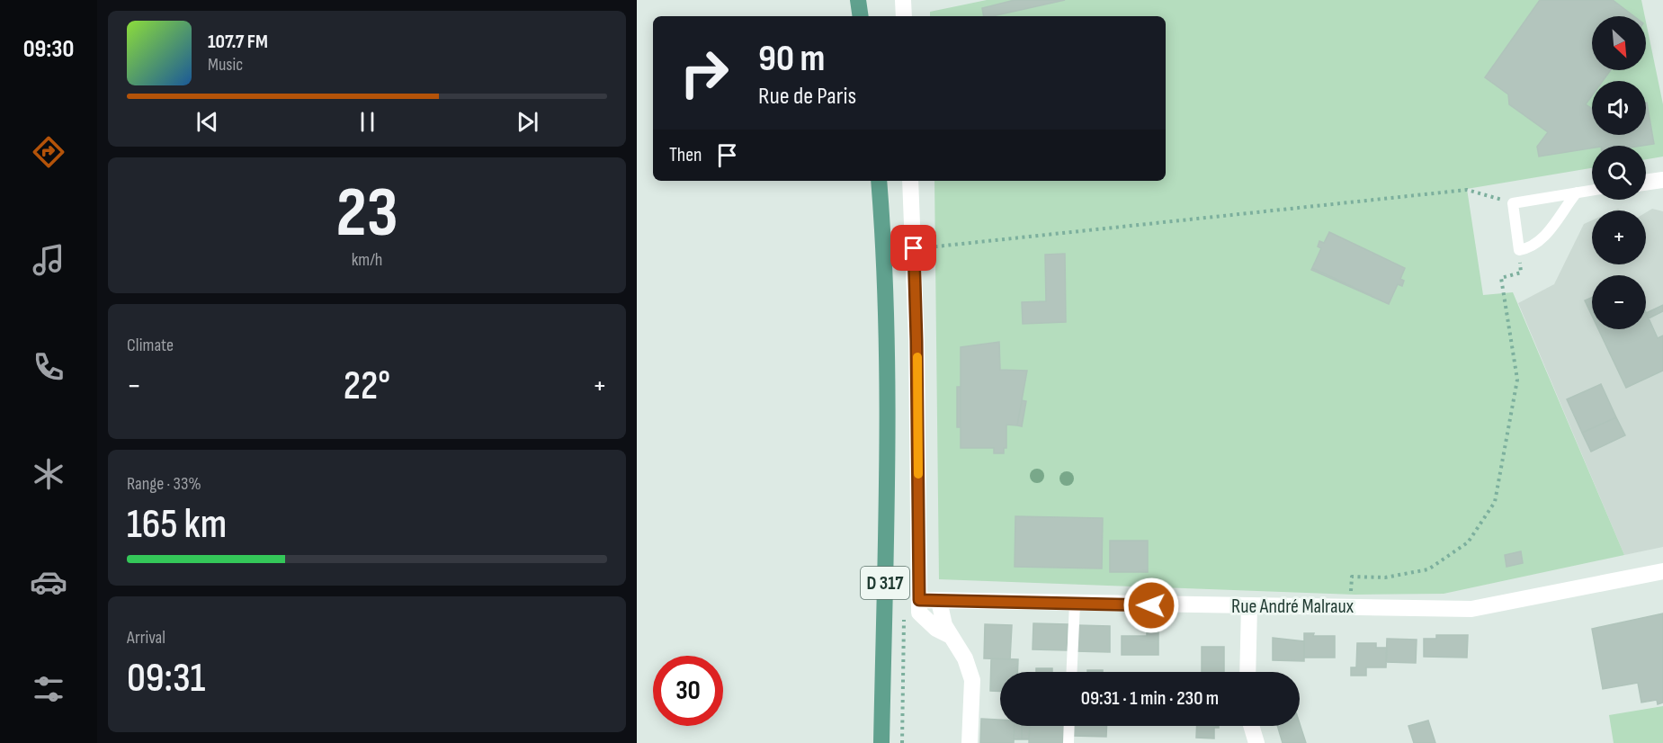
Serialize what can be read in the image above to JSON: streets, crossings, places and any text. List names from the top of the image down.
{
  "streets": {
    "main road": ["D 317"],
    "street": ["Rue André Malraux"]
  },
  "north": "bottom right",
  "page": {
    "tabs": "09:30",
    "map_buttons": ["+", "−"],
    "turn": ["90 m", "Rue de Paris"],
    "song": ["107.7 FM", "Music"],
    "then": "Then",
    "tile": [
      ["23", "km/h"],
      "Climate",
      ["Range · 33%", "165 km"],
      ["Arrival", "09:31"]
    ],
    "heat": ["−", "22°", "+"],
    "limit": "30",
    "trip": "09:31 · 1 min · 230 m"
  }
}
